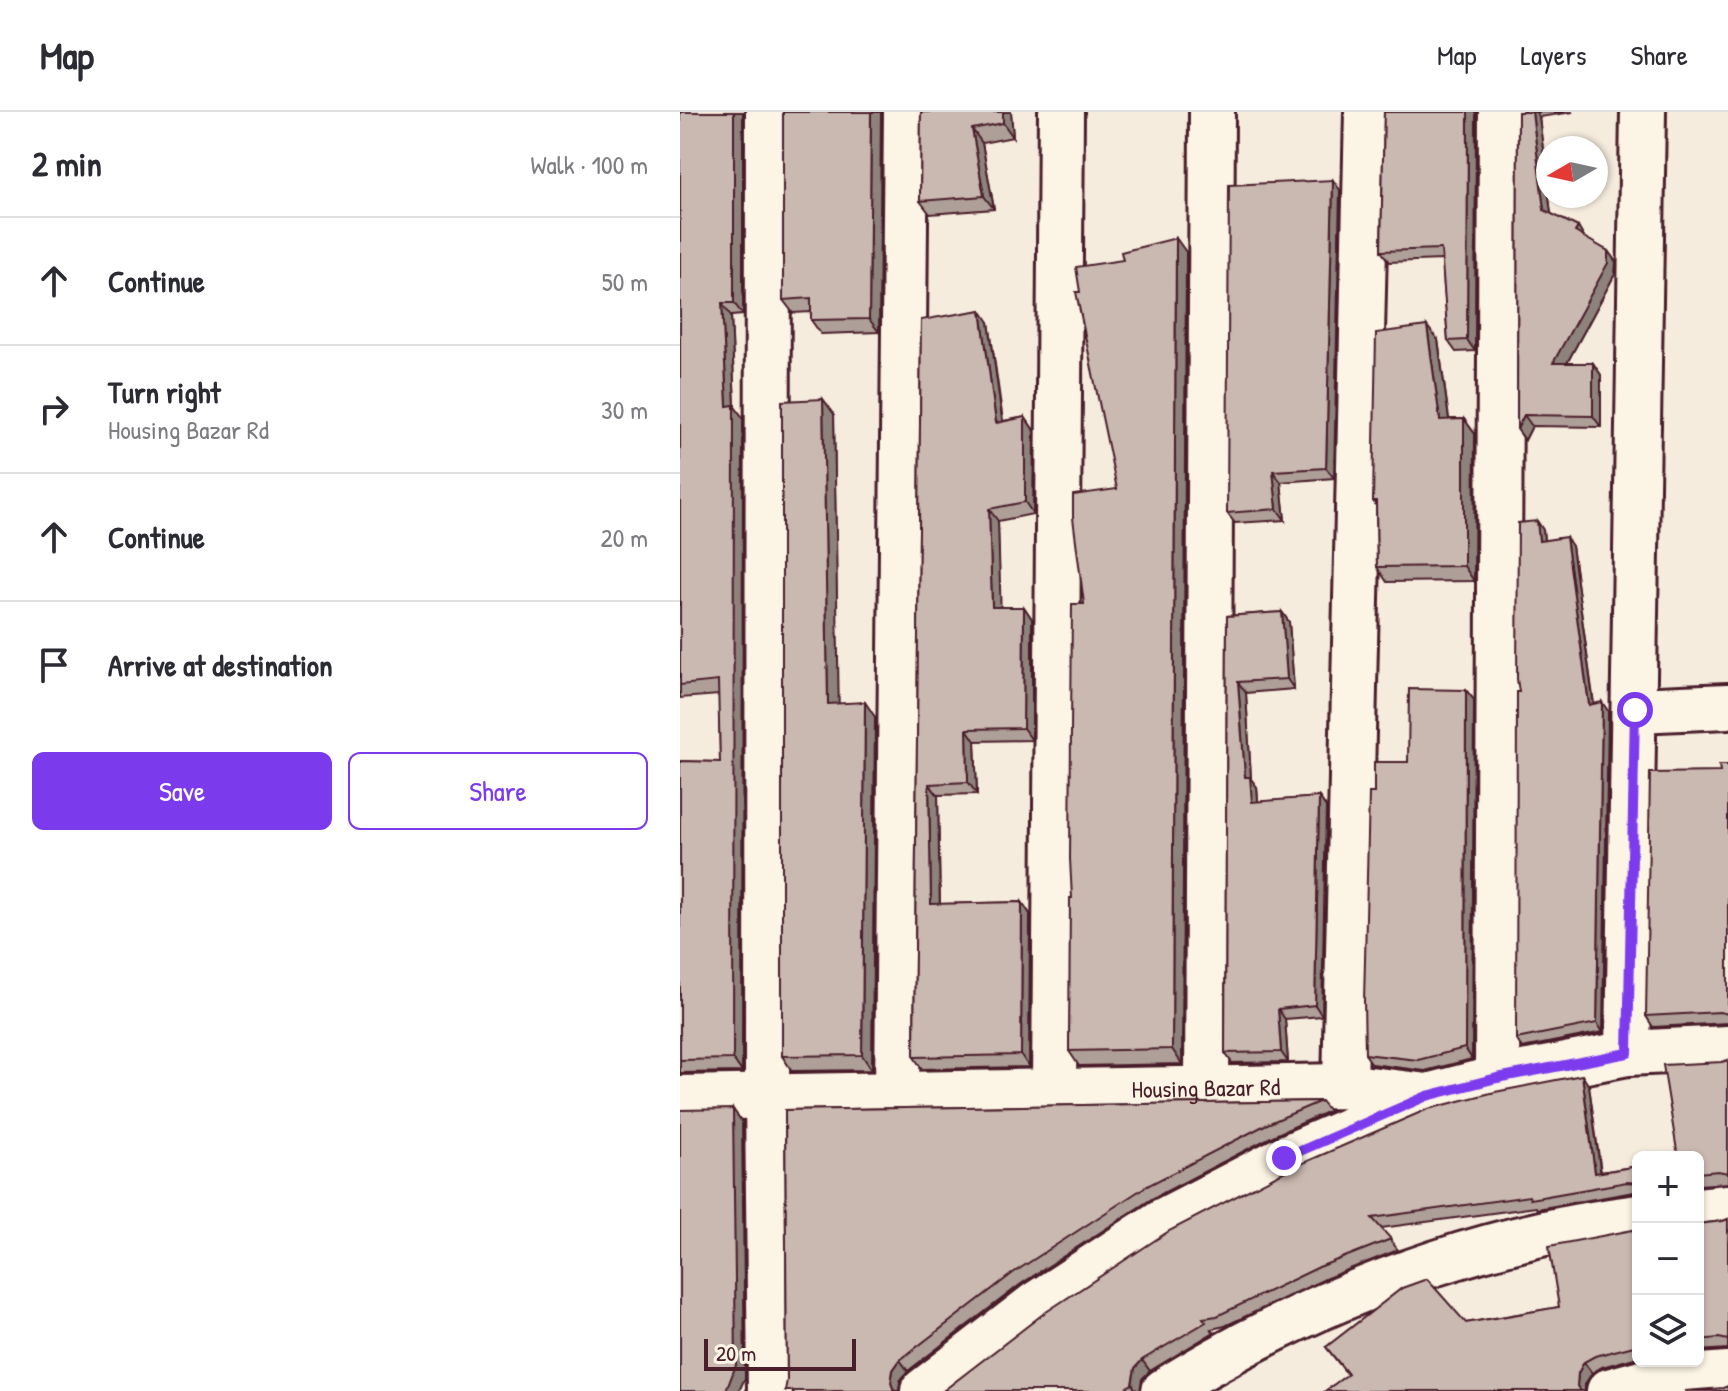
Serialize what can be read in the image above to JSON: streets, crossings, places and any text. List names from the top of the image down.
{
  "streets": {
    "street": ["Housing Bazar Rd"]
  },
  "scale_bar": "20 m",
  "north": "left",
  "page": {
    "header": "Map",
    "nav": ["Map", "Layers", "Share"],
    "heading": ["2 min", "Walk · 100 m"],
    "list": [
      ["Continue", "50 m"],
      ["Turn right", "Housing Bazar Rd", "30 m"],
      ["Continue", "20 m"],
      "Arrive at destination"
    ],
    "buttons": ["Save", "Share"],
    "map_buttons": ["+", "−"],
    "scale": "20 m"
  }
}
